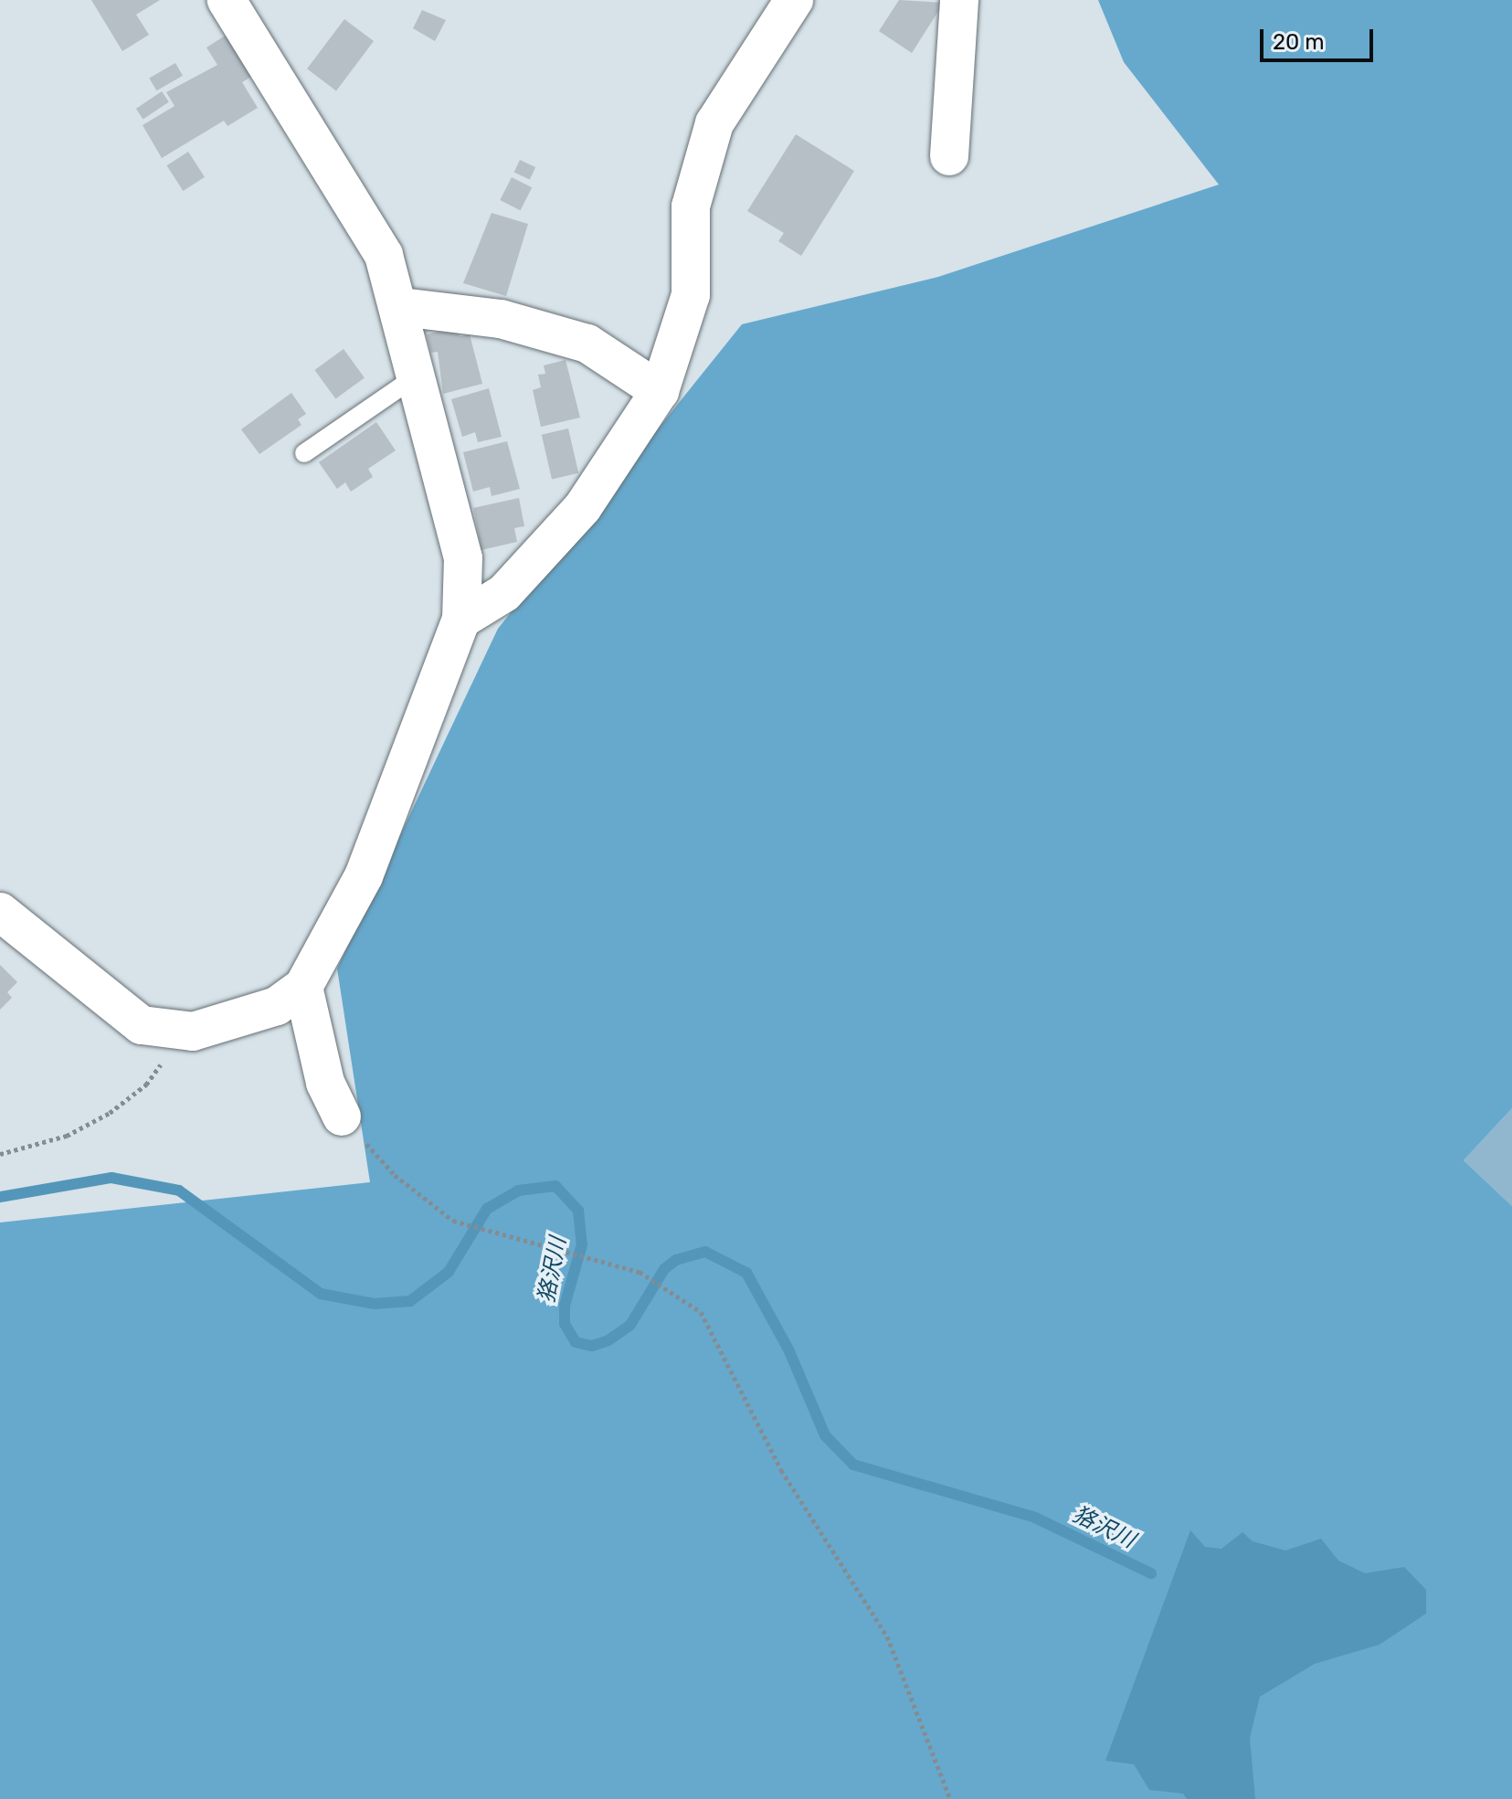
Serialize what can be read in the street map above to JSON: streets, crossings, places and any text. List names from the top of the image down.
{
  "water": ["狢沢川"],
  "scale_bar": "20 m"
}
